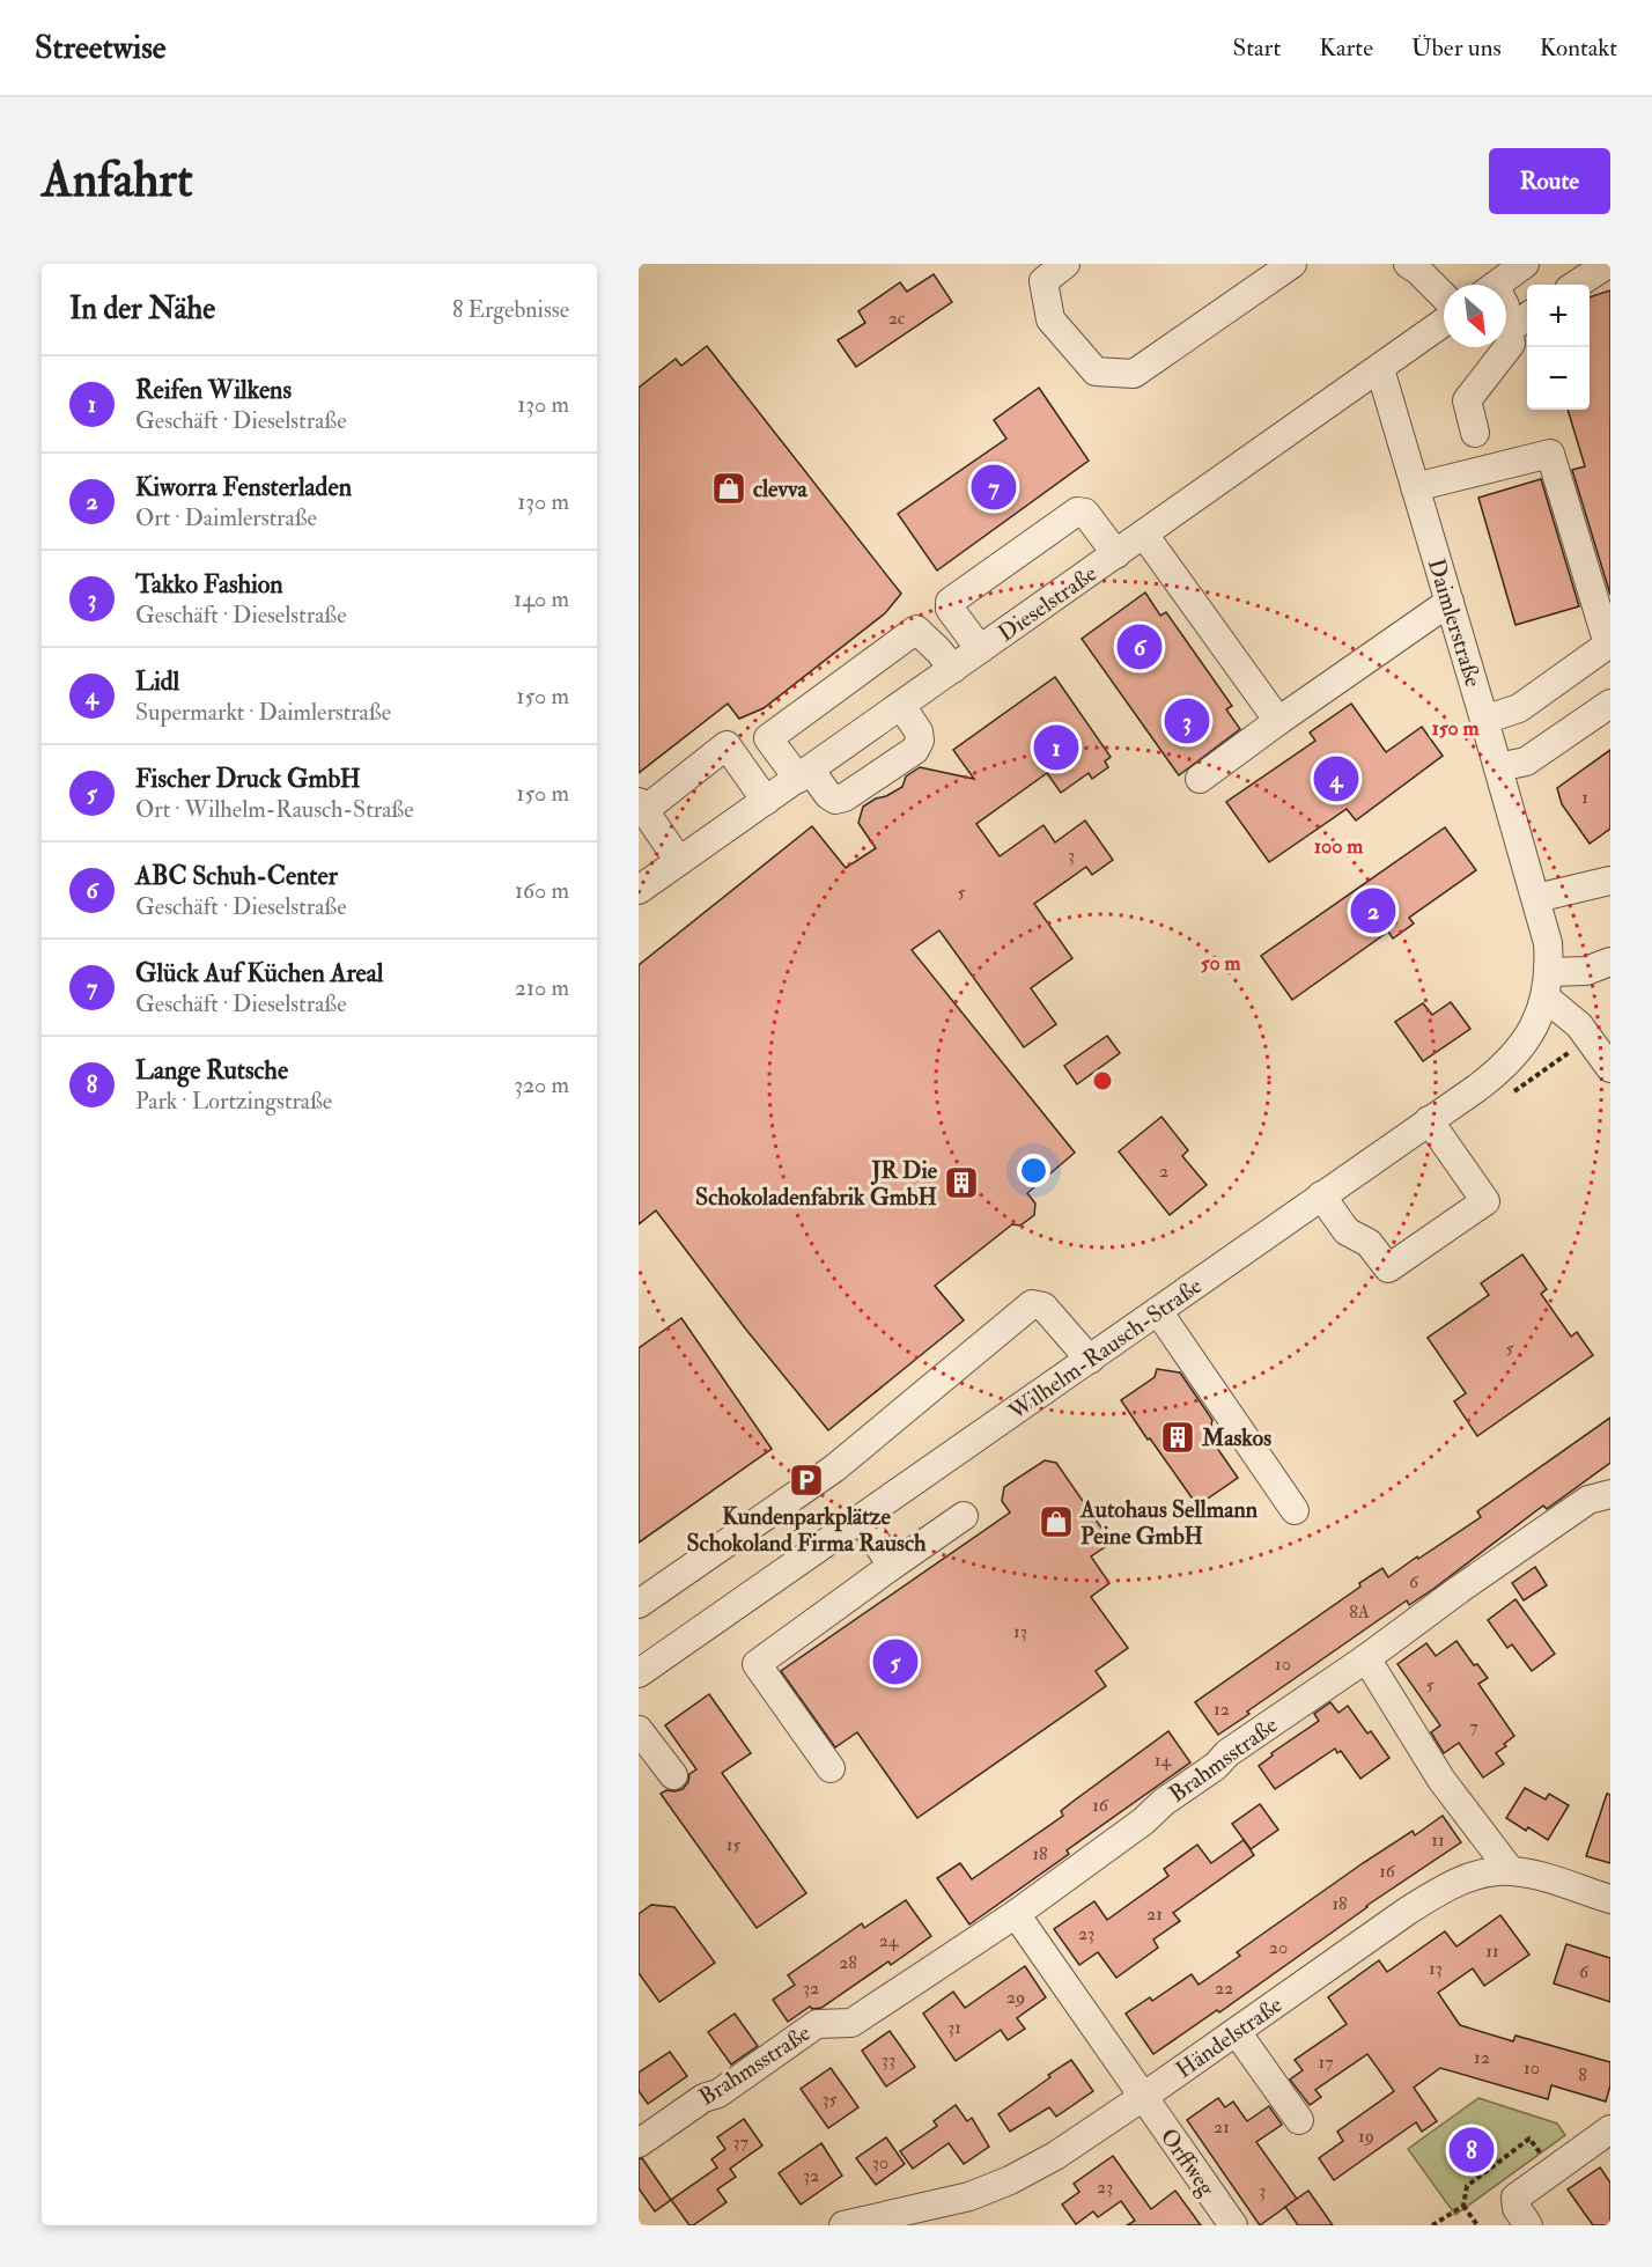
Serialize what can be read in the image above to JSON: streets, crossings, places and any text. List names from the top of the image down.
{
  "streets": {
    "street": [
      "Dieselstraße",
      "Daimlerstraße",
      "Wilhelm-Rausch-Straße",
      "Brahmsstraße",
      "Händelstraße",
      "Orffweg"
    ]
  },
  "crossings": [
    ["Dieselstraße", "Daimlerstraße"],
    ["Daimlerstraße", "Wilhelm-Rausch-Straße"],
    ["Händelstraße", "Orffweg"]
  ],
  "places": {
    "shop": ["clevva", "Autohaus Sellmann Peine GmbH"],
    "building": ["JR Die Schokoladenfabrik GmbH", "Maskos"],
    "parking": ["Kundenparkplätze Schokoland Firma Rausch"]
  },
  "house_numbers": [
    "2c",
    "1",
    "3",
    "5",
    "2",
    "5",
    "6",
    "8A",
    "13",
    "10",
    "5",
    "12",
    "7",
    "14",
    "16",
    "11",
    "15",
    "18",
    "16",
    "18",
    "21",
    "23",
    "24",
    "20",
    "11",
    "28",
    "13",
    "6",
    "32",
    "22",
    "29",
    "31",
    "12",
    "33",
    "17",
    "10",
    "8",
    "35",
    "21",
    "19",
    "37",
    "30",
    "32",
    "23",
    "3"
  ],
  "north": "bottom right",
  "page": {
    "header": "Streetwise",
    "nav": [
      "Start",
      "Karte",
      "Über uns",
      "Kontakt"
    ],
    "buttons": "Route",
    "title": "Anfahrt",
    "heading": ["In der Nähe", "8 Ergebnisse"],
    "map_buttons": ["+", "−"],
    "list": [
      {
        "mark": "1",
        "name": "Reifen Wilkens",
        "note": "Geschäft · Dieselstraße",
        "value": "130 m"
      },
      {
        "mark": "2",
        "name": "Kiworra Fensterladen",
        "note": "Ort · Daimlerstraße",
        "value": "130 m"
      },
      {
        "mark": "3",
        "name": "Takko Fashion",
        "note": "Geschäft · Dieselstraße",
        "value": "140 m"
      },
      {
        "mark": "4",
        "name": "Lidl",
        "note": "Supermarkt · Daimlerstraße",
        "value": "150 m"
      },
      {
        "mark": "5",
        "name": "Fischer Druck GmbH",
        "note": "Ort · Wilhelm-Rausch-Straße",
        "value": "150 m"
      },
      {
        "mark": "6",
        "name": "ABC Schuh-Center",
        "note": "Geschäft · Dieselstraße",
        "value": "160 m"
      },
      {
        "mark": "7",
        "name": "Glück Auf Küchen Areal",
        "note": "Geschäft · Dieselstraße",
        "value": "210 m"
      },
      {
        "mark": "8",
        "name": "Lange Rutsche",
        "note": "Park · Lortzingstraße",
        "value": "320 m"
      }
    ],
    "pins": [
      "7",
      "6",
      "3",
      "1",
      "4",
      "2",
      "5",
      "8"
    ]
  },
  "rings": ["150 m", "100 m", "50 m"]
}
